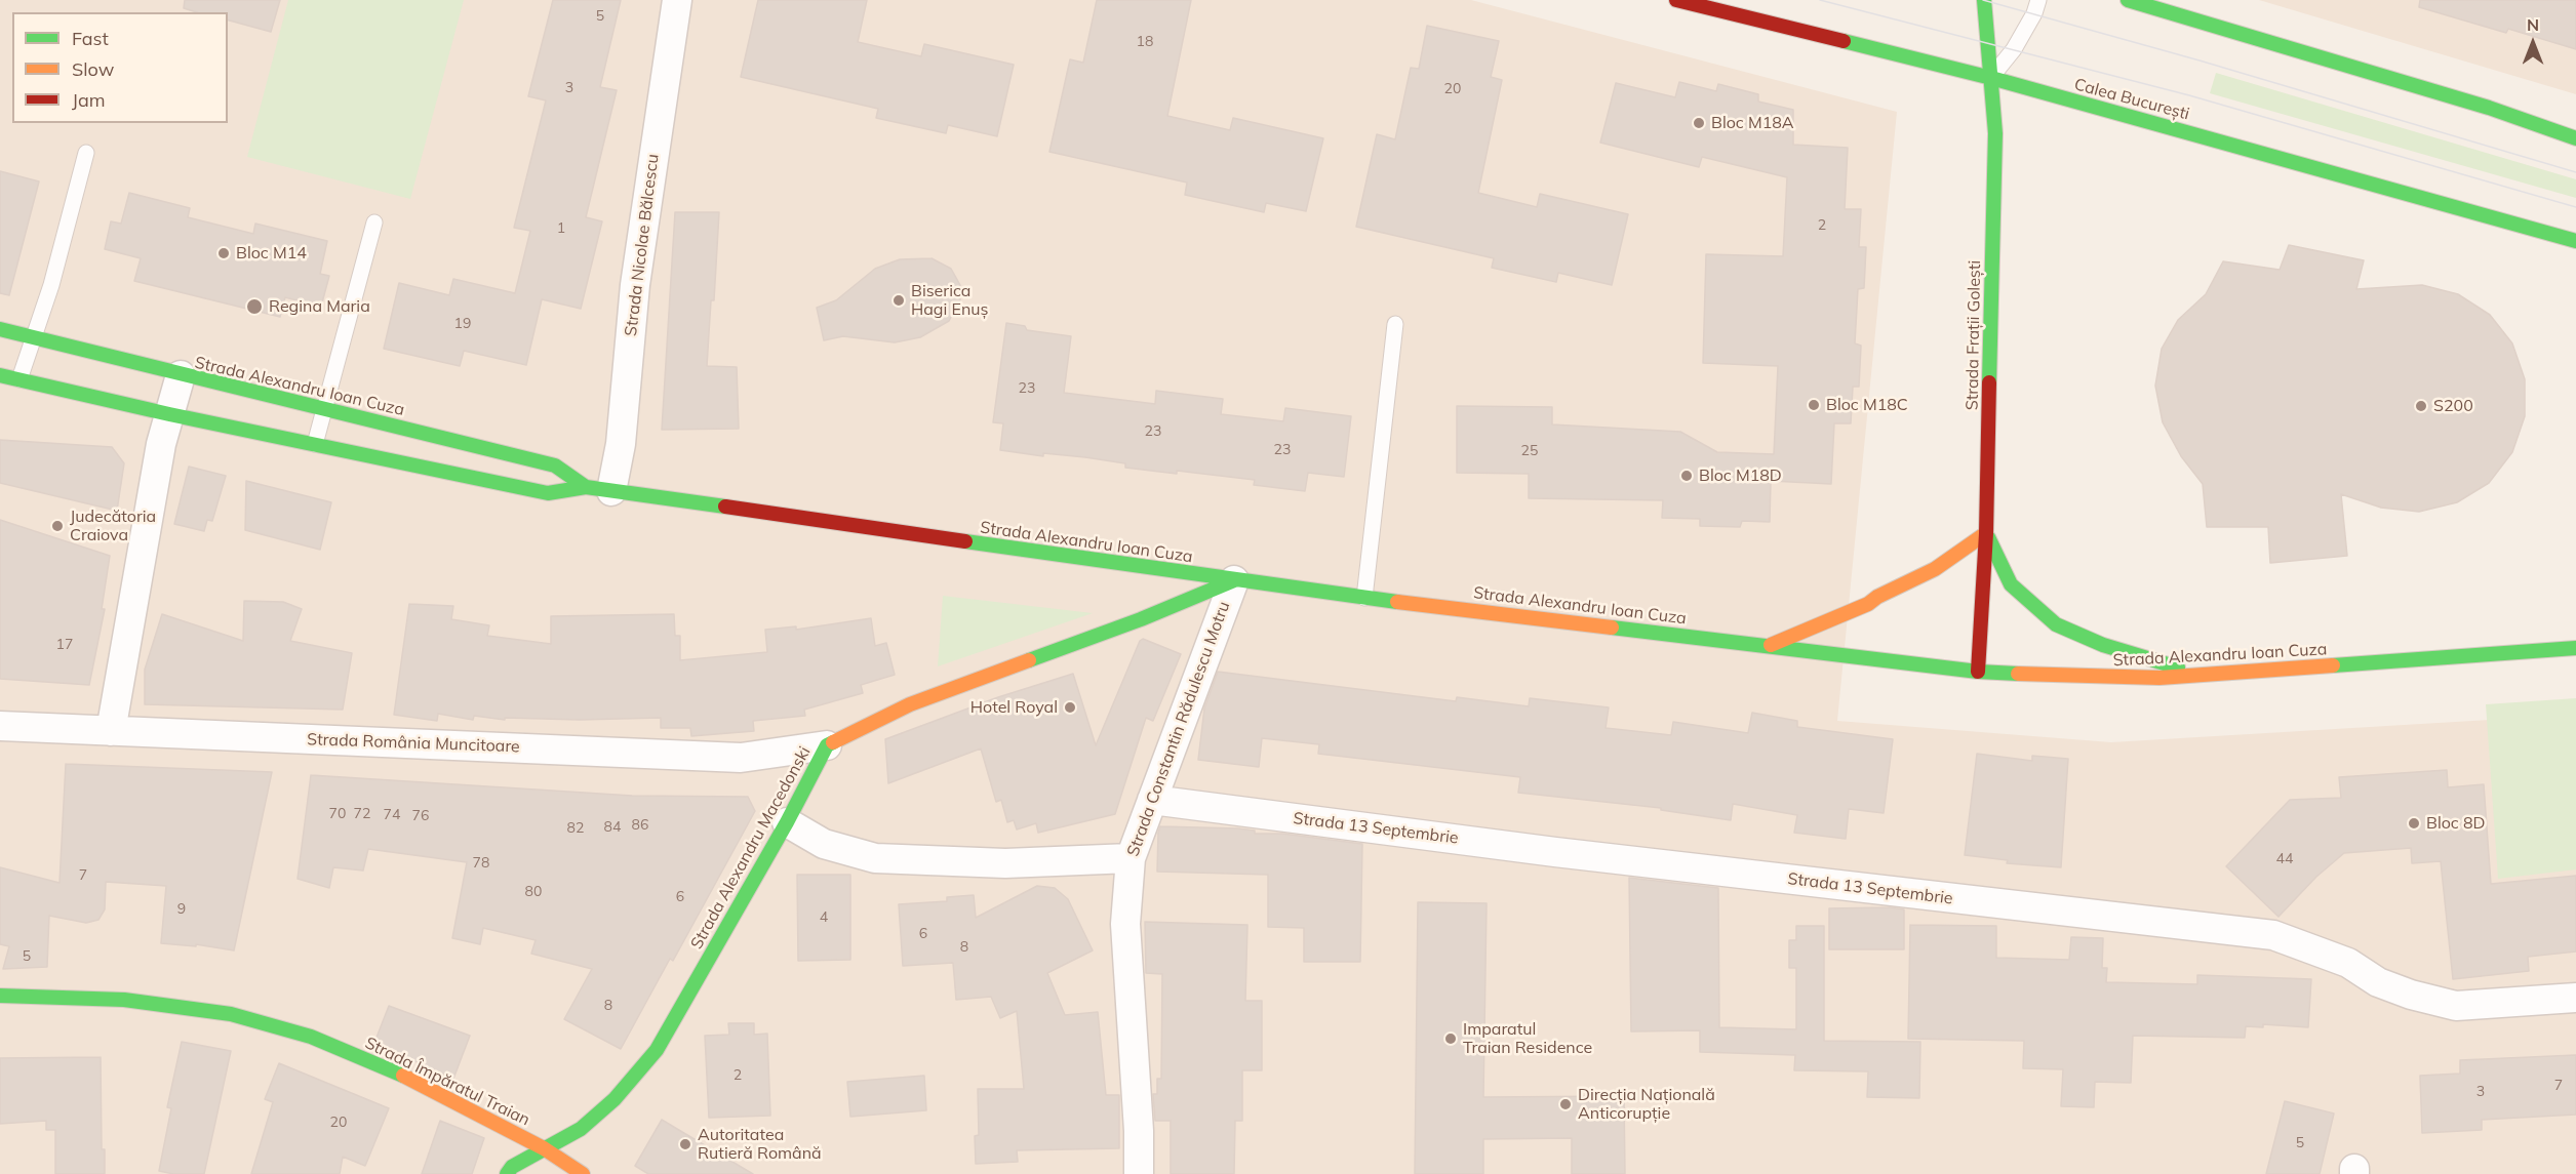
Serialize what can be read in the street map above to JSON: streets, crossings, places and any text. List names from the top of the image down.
{
  "streets": {
    "main road": [
      "Calea București",
      "Strada Frații Golești",
      "Strada Alexandru Ioan Cuza",
      "Strada Alexandru Macedonski",
      "Strada Împăratul Traian"
    ],
    "street": [
      "Strada Nicolae Bălcescu",
      "Strada Constantin Rădulescu Motru",
      "Strada România Muncitoare",
      "Strada 13 Septembrie"
    ]
  },
  "crossings": [
    ["Calea București", "Strada Frații Golești"],
    ["Strada Nicolae Bălcescu", "Strada Alexandru Ioan Cuza"],
    ["Strada Frații Golești", "Strada Alexandru Ioan Cuza"],
    ["Strada Alexandru Ioan Cuza", "Strada Constantin Rădulescu Motru"],
    ["Strada Alexandru Ioan Cuza", "Strada Alexandru Macedonski"],
    ["Strada Constantin Rădulescu Motru", "Strada 13 Septembrie"],
    ["Strada Constantin Rădulescu Motru", "Strada Alexandru Macedonski"],
    ["Strada România Muncitoare", "Strada Alexandru Macedonski"],
    ["Strada Alexandru Macedonski", "Strada Împăratul Traian"]
  ],
  "places": [
    "Bloc M18A",
    "Bloc M14",
    "Biserica Hagi Enuș",
    "Regina Maria",
    "Bloc M18C",
    "S200",
    "Bloc M18D",
    "Judecătoria Craiova",
    "Hotel Royal",
    "Bloc 8D",
    "Imparatul Traian Residence",
    "Direcția Națională Anticorupție",
    "Autoritatea Rutieră Română"
  ],
  "house_numbers": [
    "5",
    "18",
    "3",
    "20",
    "2",
    "1",
    "19",
    "23",
    "23",
    "23",
    "25",
    "17",
    "70",
    "72",
    "74",
    "76",
    "86",
    "84",
    "82",
    "44",
    "78",
    "7",
    "80",
    "6",
    "9",
    "4",
    "6",
    "8",
    "5",
    "8",
    "2",
    "7",
    "3",
    "20",
    "5"
  ],
  "legend": ["Fast", "Slow", "Jam"],
  "north": "top"
}
